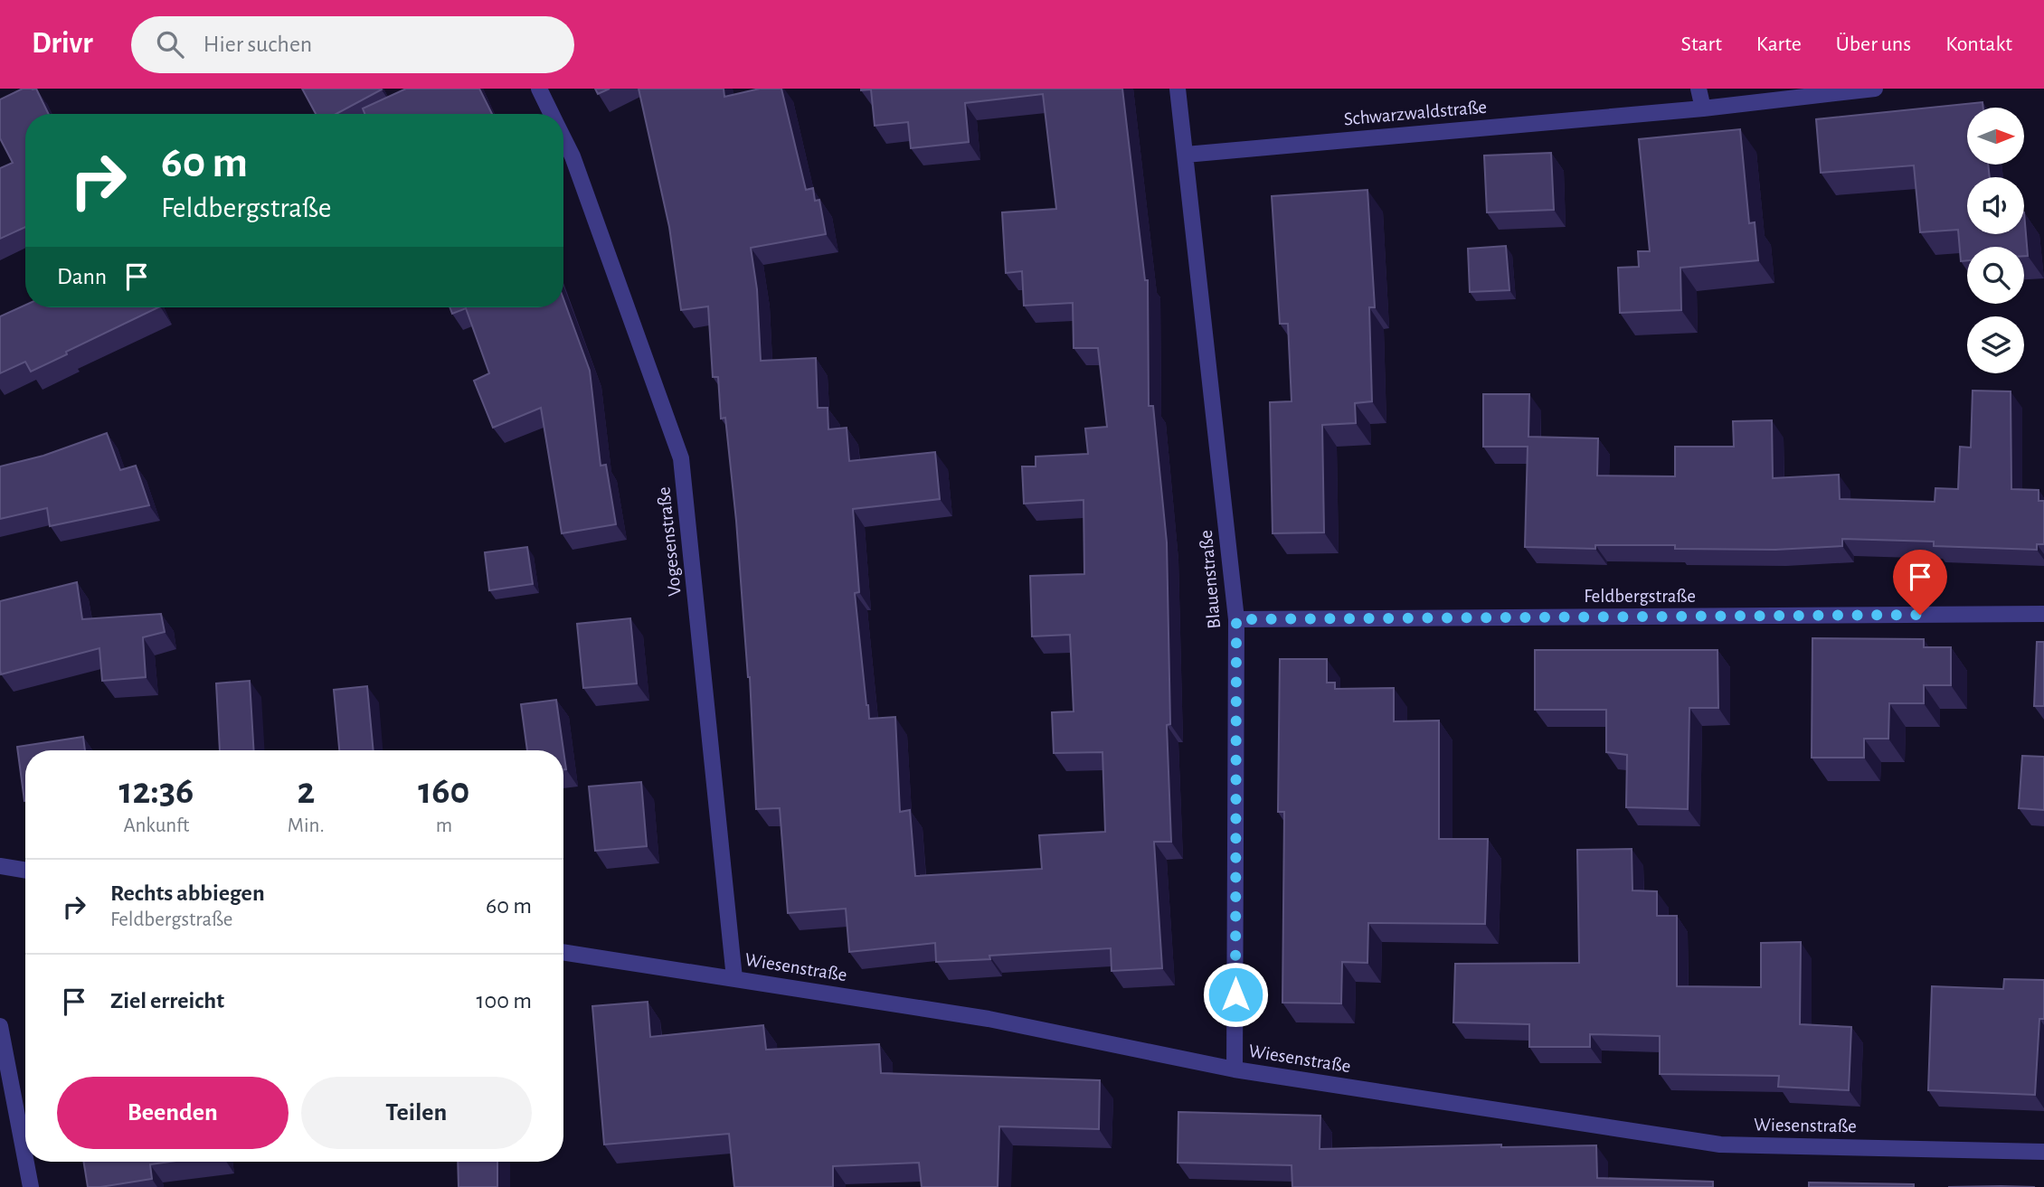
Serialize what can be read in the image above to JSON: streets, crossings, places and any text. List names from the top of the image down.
{
  "streets": {
    "street": [
      "Schwarzwaldstraße",
      "Vogesenstraße",
      "Blauenstraße",
      "Feldbergstraße",
      "Wiesenstraße"
    ]
  },
  "crossings": [
    ["Schwarzwaldstraße", "Blauenstraße"],
    ["Vogesenstraße", "Wiesenstraße"],
    ["Blauenstraße", "Feldbergstraße"],
    ["Blauenstraße", "Wiesenstraße"]
  ],
  "north": "right",
  "page": {
    "header": "Drivr",
    "search": "Hier suchen",
    "nav": [
      "Start",
      "Karte",
      "Über uns",
      "Kontakt"
    ],
    "turn": ["60 m", "Feldbergstraße"],
    "then": "Dann",
    "eta": [
      "12:36",
      "Ankunft",
      "2",
      "Min.",
      "160",
      "m"
    ],
    "list": [
      {
        "name": "Rechts abbiegen",
        "note": "Feldbergstraße",
        "value": "60 m"
      },
      {
        "name": "Ziel erreicht",
        "value": "100 m"
      }
    ],
    "buttons": ["Beenden", "Teilen"]
  }
}
